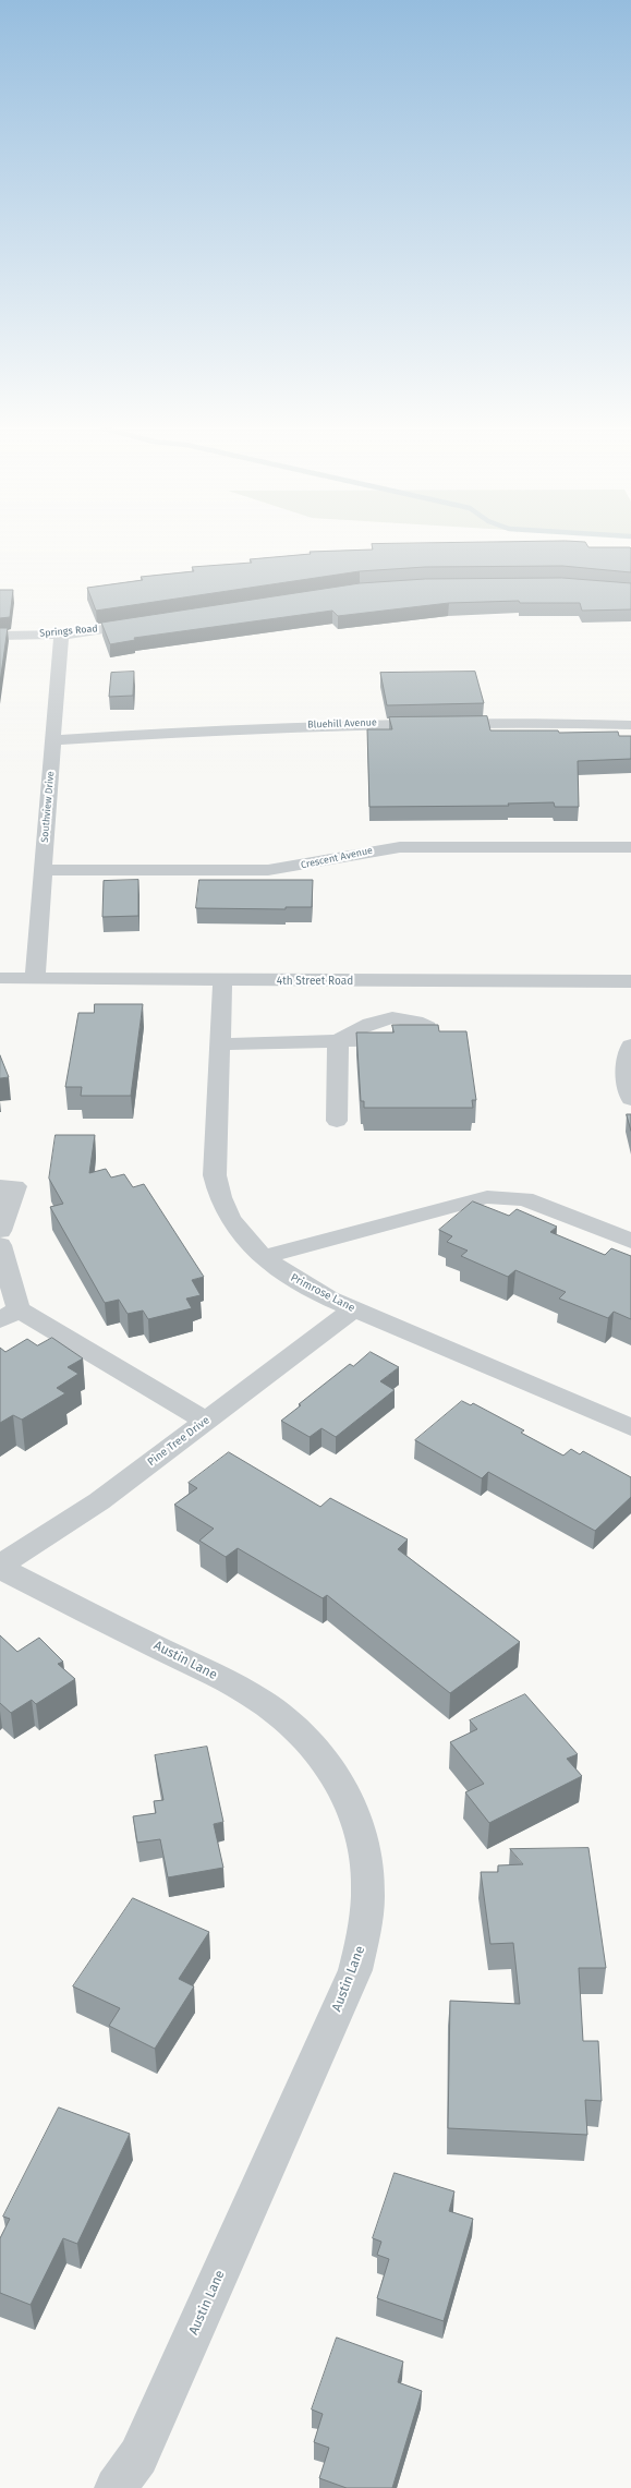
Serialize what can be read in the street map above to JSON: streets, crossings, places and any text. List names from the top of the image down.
{
  "streets": {
    "street": [
      "Springs Road",
      "Bluehill Avenue",
      "Southview Drive",
      "Crescent Avenue",
      "4th Street Road",
      "Primrose Lane",
      "Pine Tree Drive",
      "Austin Lane"
    ]
  },
  "crossings": [
    ["Springs Road", "Southview Drive"],
    ["Bluehill Avenue", "Southview Drive"],
    ["Southview Drive", "Crescent Avenue"],
    ["Southview Drive", "4th Street Road"],
    ["4th Street Road", "Primrose Lane"],
    ["Primrose Lane", "Pine Tree Drive"],
    ["Pine Tree Drive", "Austin Lane"]
  ]
}
